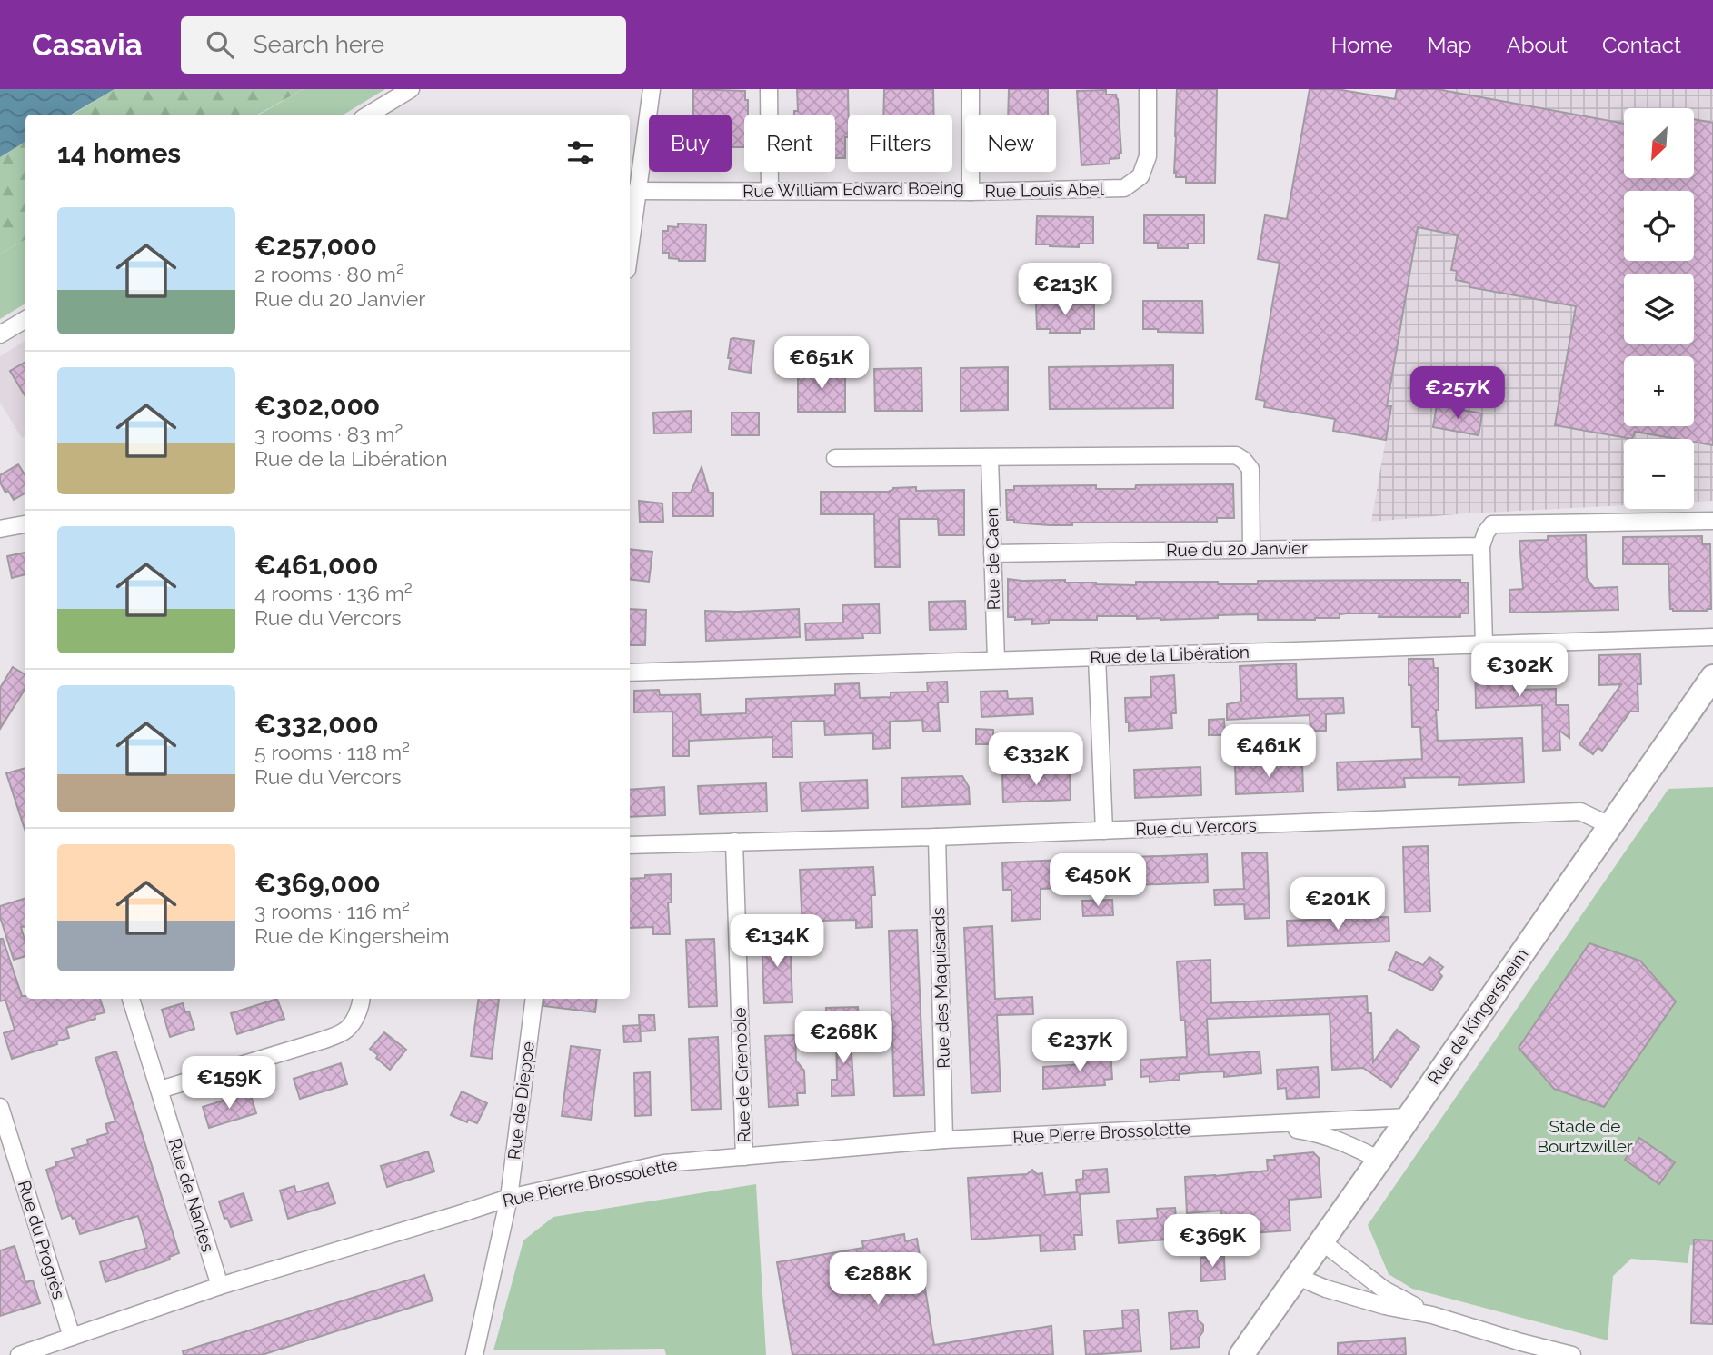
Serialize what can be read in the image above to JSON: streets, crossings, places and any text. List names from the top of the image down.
{
  "streets": {
    "main road": ["Rue de Kingersheim"],
    "street": [
      "Rue William Edward Boeing",
      "Rue Louis Abel",
      "Rue du 20 Janvier",
      "Rue de Caen",
      "Rue de la Libération",
      "Rue du Vercors",
      "Rue des Maquisards",
      "Rue de Grenoble",
      "Rue de Dieppe",
      "Rue Pierre Brossolette",
      "Rue de Nantes",
      "Rue du Progrès"
    ]
  },
  "crossings": [
    ["Rue William Edward Boeing", "Rue Louis Abel"],
    ["Rue du 20 Janvier", "Rue de Caen"],
    ["Rue de Caen", "Rue de la Libération"],
    ["Rue du Vercors", "Rue des Maquisards"],
    ["Rue du Vercors", "Rue de Kingersheim"],
    ["Rue du Vercors", "Rue de Grenoble"],
    ["Rue des Maquisards", "Rue Pierre Brossolette"],
    ["Rue de Kingersheim", "Rue Pierre Brossolette"],
    ["Rue de Grenoble", "Rue Pierre Brossolette"],
    ["Rue de Dieppe", "Rue Pierre Brossolette"],
    ["Rue Pierre Brossolette", "Rue de Nantes"],
    ["Rue Pierre Brossolette", "Rue du Progrès"]
  ],
  "parks": ["Stade de Bourtzwiller"],
  "north": "bottom left",
  "page": {
    "header": "Casavia",
    "search": "Search here",
    "nav": [
      "Home",
      "Map",
      "About",
      "Contact"
    ],
    "map_buttons": ["+", "−"],
    "chip": [
      "Buy",
      "Rent",
      "Filters",
      "New"
    ],
    "heading": "14 homes",
    "list": [
      {
        "name": "€257,000",
        "note": "2 rooms · 80 m² · Rue du 20 Janvier"
      },
      {
        "name": "€302,000",
        "note": "3 rooms · 83 m² · Rue de la Libération"
      },
      {
        "name": "€461,000",
        "note": "4 rooms · 136 m² · Rue du Vercors"
      },
      {
        "name": "€332,000",
        "note": "5 rooms · 118 m² · Rue du Vercors"
      },
      {
        "name": "€369,000",
        "note": "3 rooms · 116 m² · Rue de Kingersheim"
      }
    ],
    "price": [
      "€213K",
      "€651K",
      "€257K",
      "€302K",
      "€461K",
      "€332K",
      "€450K",
      "€201K",
      "€134K",
      "€268K",
      "€237K",
      "€159K",
      "€369K",
      "€288K"
    ]
  }
}
